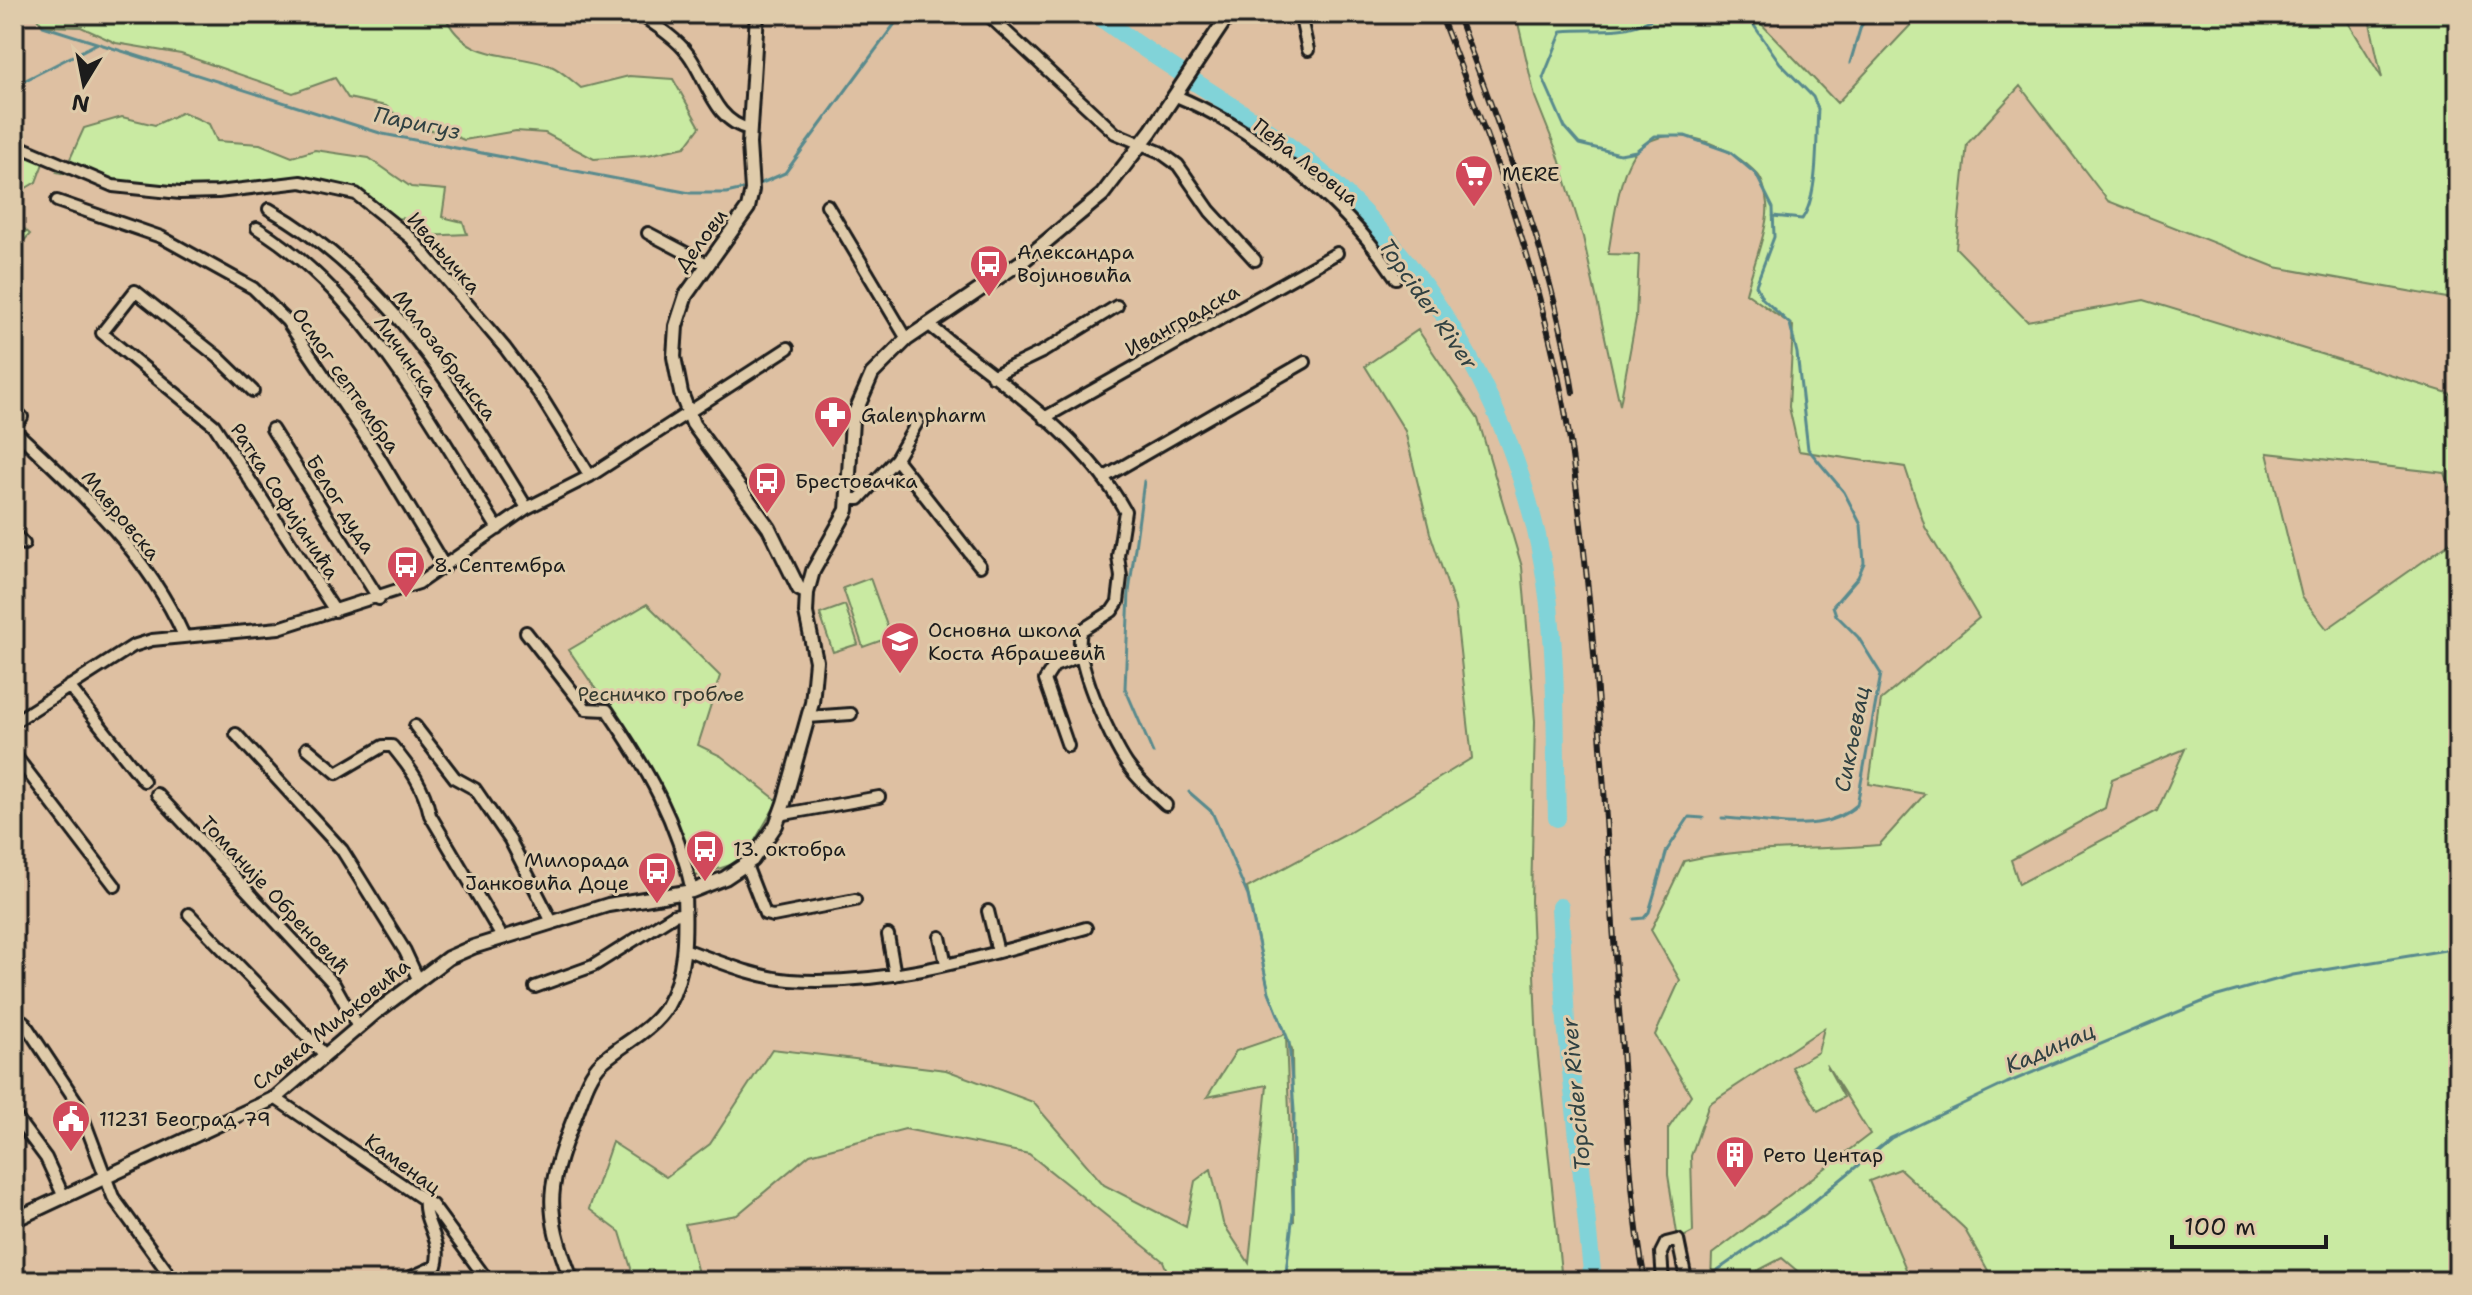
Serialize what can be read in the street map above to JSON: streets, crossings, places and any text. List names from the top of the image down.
{
  "streets": {
    "street": [
      "Пеђа Леовца",
      "Делови",
      "Ивањичка",
      "Иванградска",
      "Малозабранска",
      "Личинска",
      "Осмог септембра",
      "Ратка Софијанића",
      "Белог дуда",
      "Мавровска",
      "Томаније Обреновић",
      "Славка Миљковића",
      "Каменац"
    ]
  },
  "crossings": [
    ["Томаније Обреновић", "Славка Миљковића"],
    ["Славка Миљковића", "Каменац"]
  ],
  "water": [
    "Паригуз",
    "Topcider River",
    "Сикљевац",
    "Кадинац"
  ],
  "parks": ["Ресничко гробље"],
  "places": {
    "supermarket": ["MERE"],
    "bus stop": [
      "Александра Војиновића",
      "Брестовачка",
      "8. Септембра",
      "13. октобра",
      "Милорада Јанковића Доце"
    ],
    "pharmacy": ["Galen pharm"],
    "school or university": ["Основна школа Коста Абрашевић"],
    "public building": ["11231 Београд 79"],
    "building": ["Рето Центар"]
  },
  "scale_bar": "100 m",
  "north": "bottom"
}
